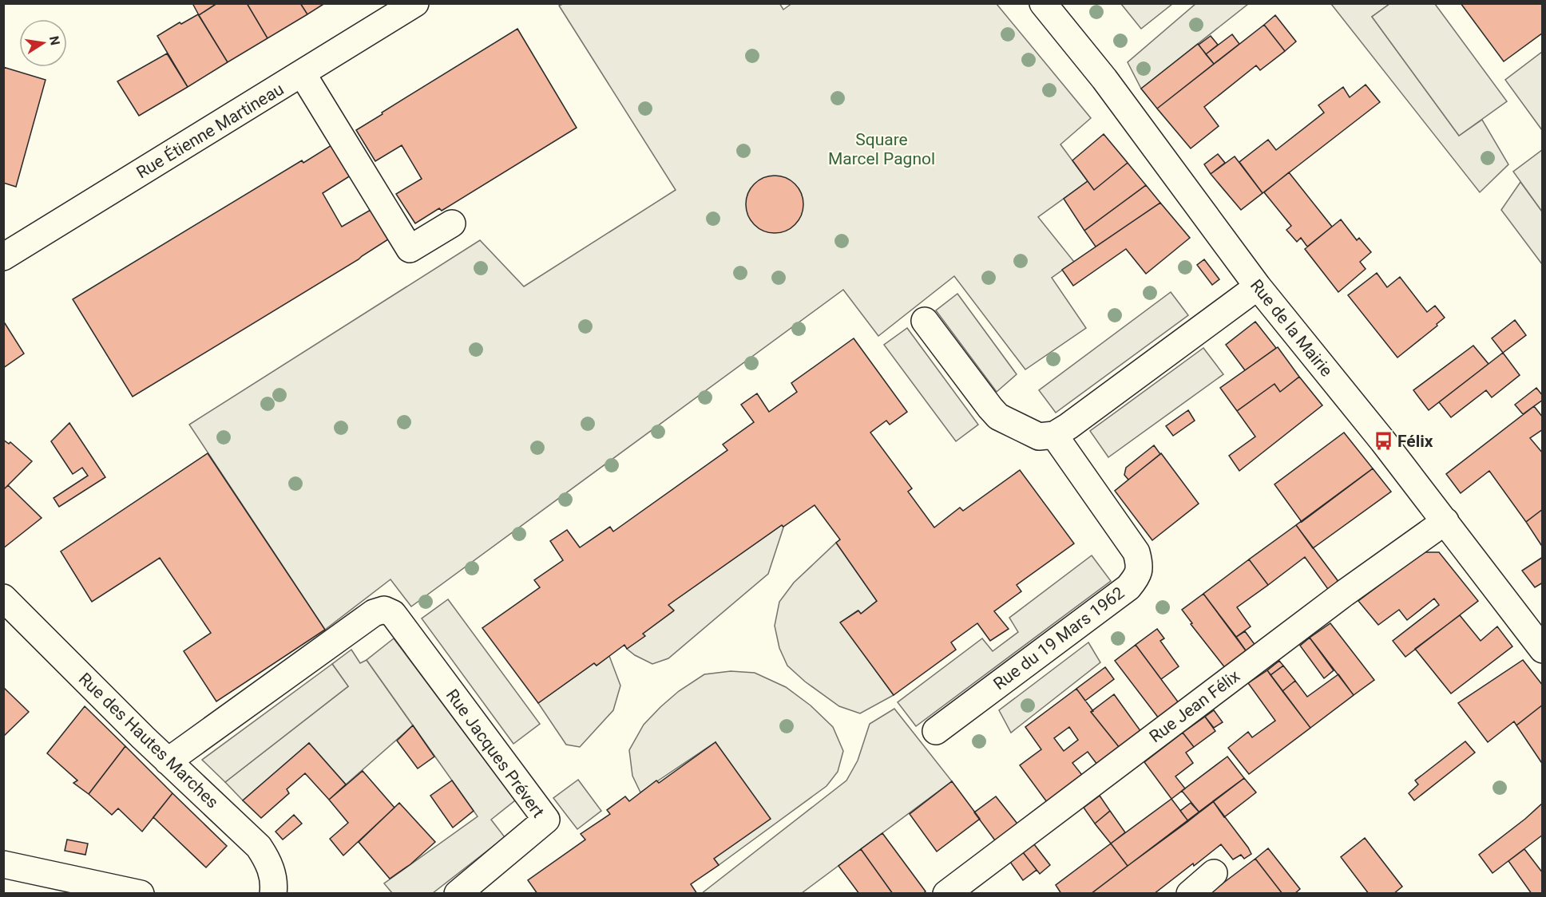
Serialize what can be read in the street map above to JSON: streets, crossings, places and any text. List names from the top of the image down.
{
  "streets": {
    "street": [
      "Rue Étienne Martineau",
      "Rue de la Mairie",
      "Rue du 19 Mars 1962",
      "Rue Jean Félix",
      "Rue des Hautes Marches",
      "Rue Jacques Prévert"
    ]
  },
  "crossings": [
    ["Rue de la Mairie", "Rue Jean Félix"],
    ["Rue des Hautes Marches", "Rue Jacques Prévert"]
  ],
  "parks": ["Square Marcel Pagnol"],
  "places": {
    "bus stop": ["Félix"]
  },
  "north": "right"
}
